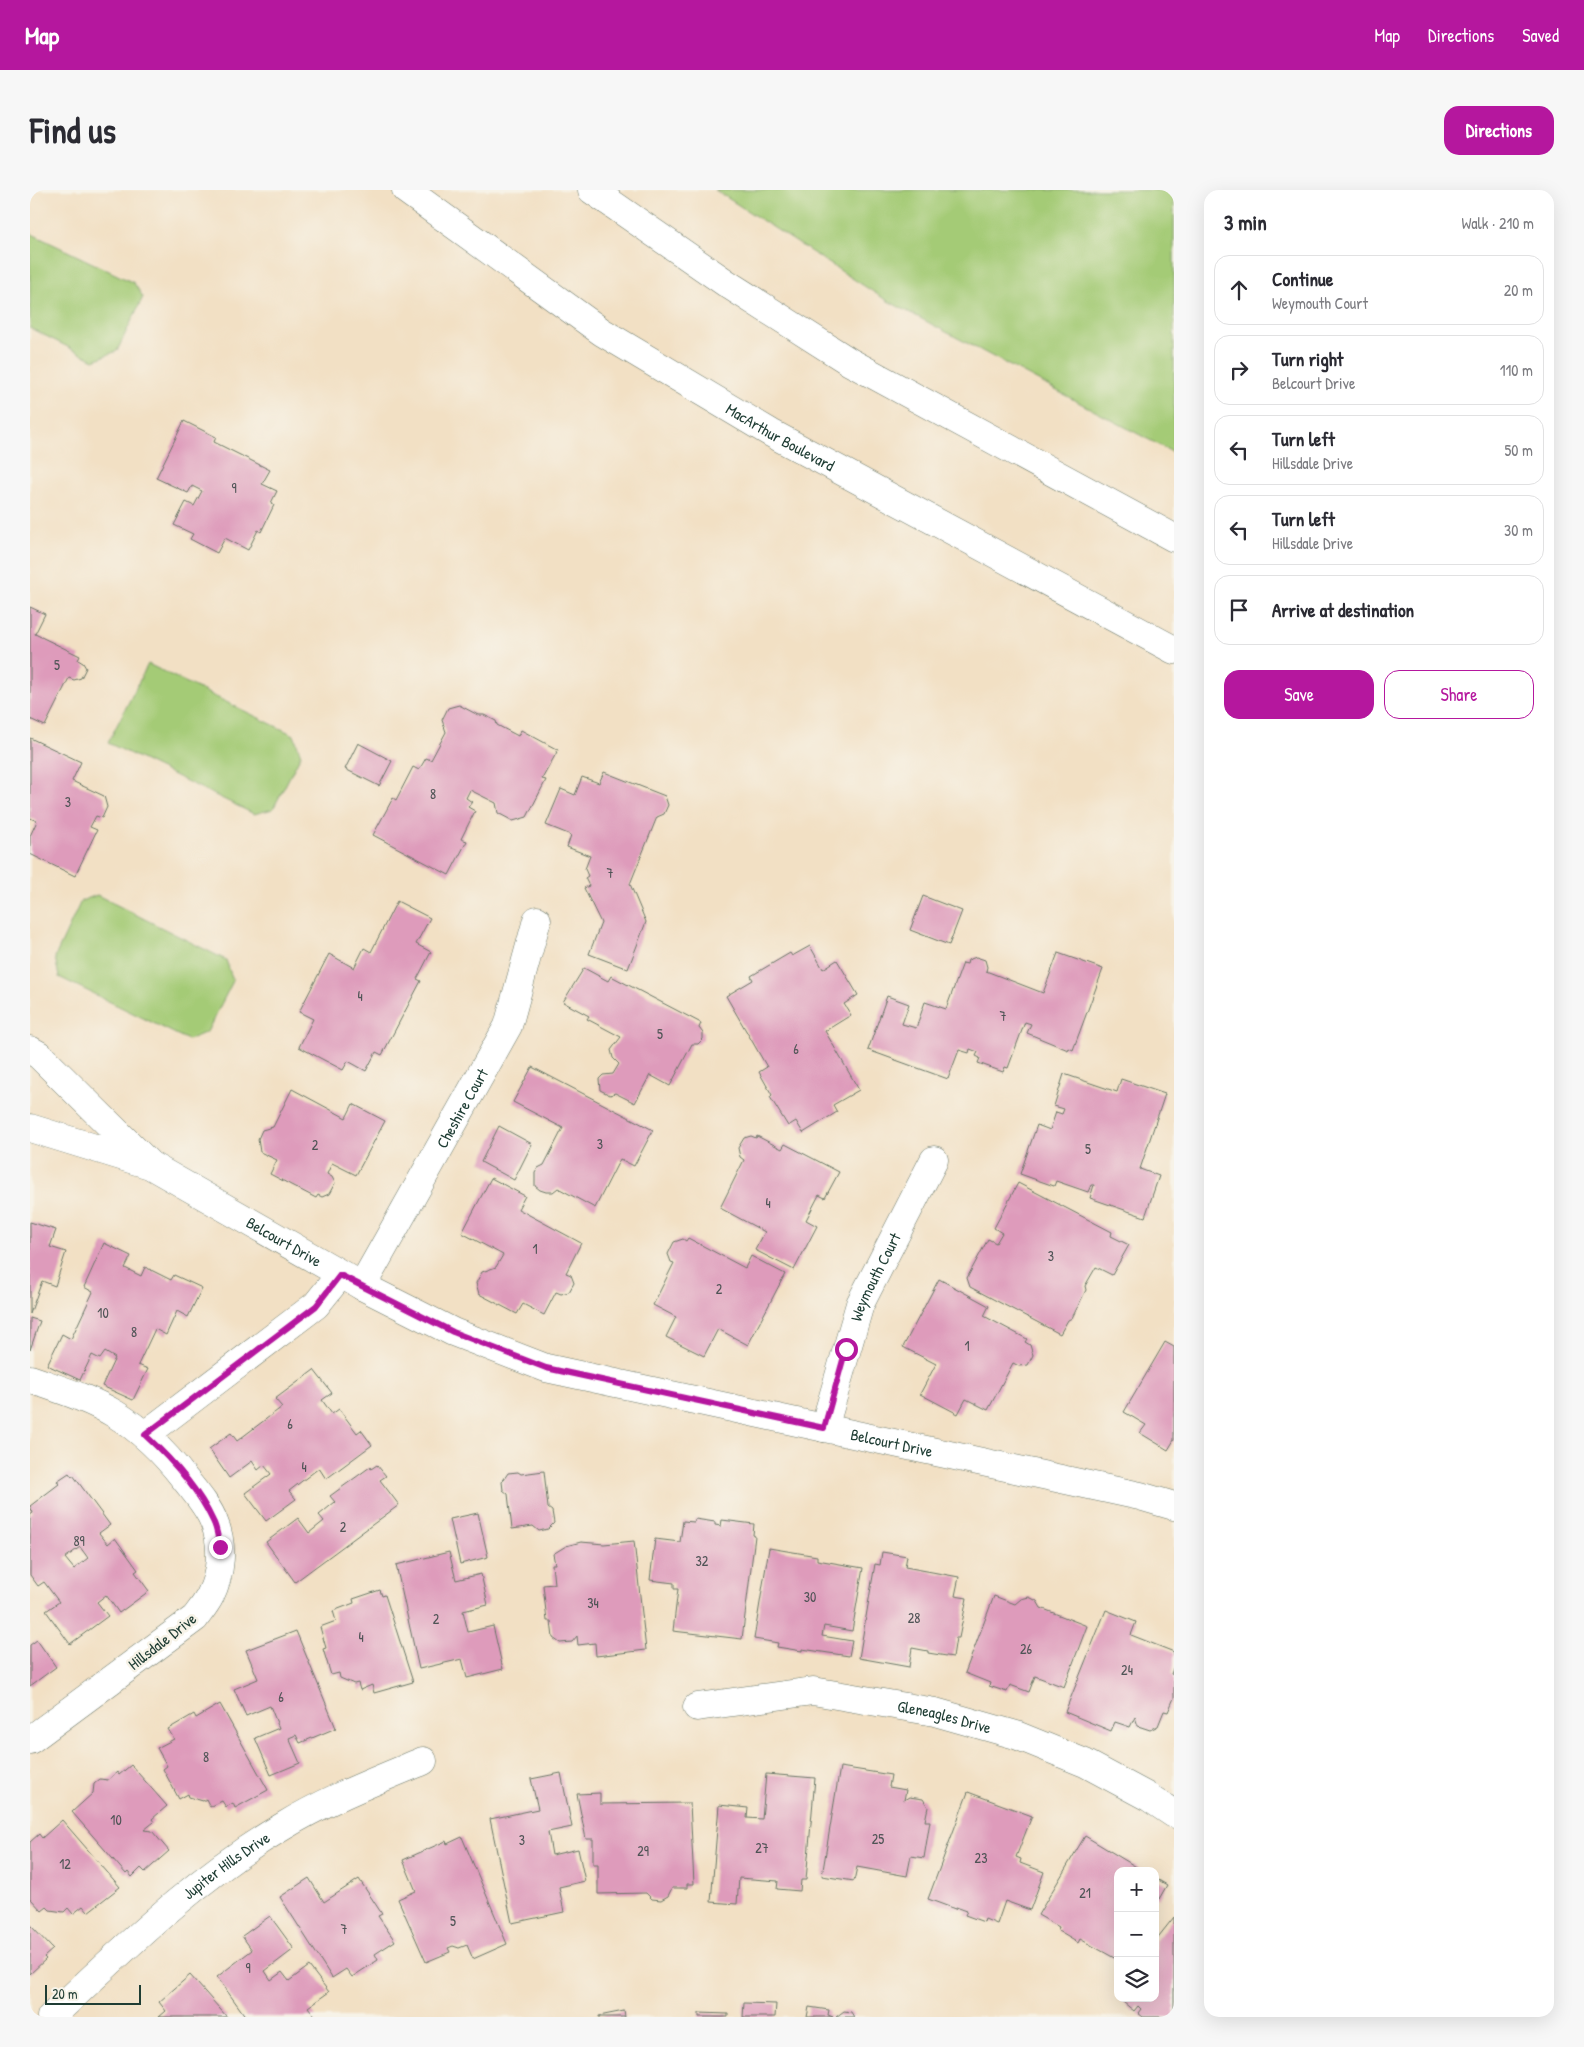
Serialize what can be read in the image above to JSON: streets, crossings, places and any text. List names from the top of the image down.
{
  "streets": {
    "street": [
      "MacArthur Boulevard",
      "Cheshire Court",
      "Belcourt Drive",
      "Weymouth Court",
      "Hillsdale Drive",
      "Gleneagles Drive",
      "Jupiter Hills Drive"
    ]
  },
  "crossings": [
    ["Cheshire Court", "Belcourt Drive"],
    ["Belcourt Drive", "Weymouth Court"]
  ],
  "house_numbers": [
    "9",
    "5",
    "8",
    "3",
    "7",
    "4",
    "7",
    "5",
    "6",
    "3",
    "2",
    "5",
    "4",
    "1",
    "3",
    "2",
    "10",
    "8",
    "1",
    "6",
    "4",
    "2",
    "89",
    "32",
    "30",
    "34",
    "28",
    "2",
    "4",
    "26",
    "24",
    "6",
    "8",
    "10",
    "25",
    "3",
    "27",
    "29",
    "23",
    "12",
    "21",
    "5",
    "7",
    "9"
  ],
  "scale_bar": "20 m",
  "page": {
    "header": "Map",
    "nav": ["Map", "Directions", "Saved"],
    "buttons": [
      "Directions",
      ["Save", "Share"]
    ],
    "title": "Find us",
    "heading": ["3 min", "Walk · 210 m"],
    "list": [
      ["Continue", "Weymouth Court", "20 m"],
      ["Turn right", "Belcourt Drive", "110 m"],
      ["Turn left", "Hillsdale Drive", "50 m"],
      ["Turn left", "Hillsdale Drive", "30 m"],
      "Arrive at destination"
    ],
    "map_buttons": ["+", "−"],
    "scale": "20 m"
  }
}
